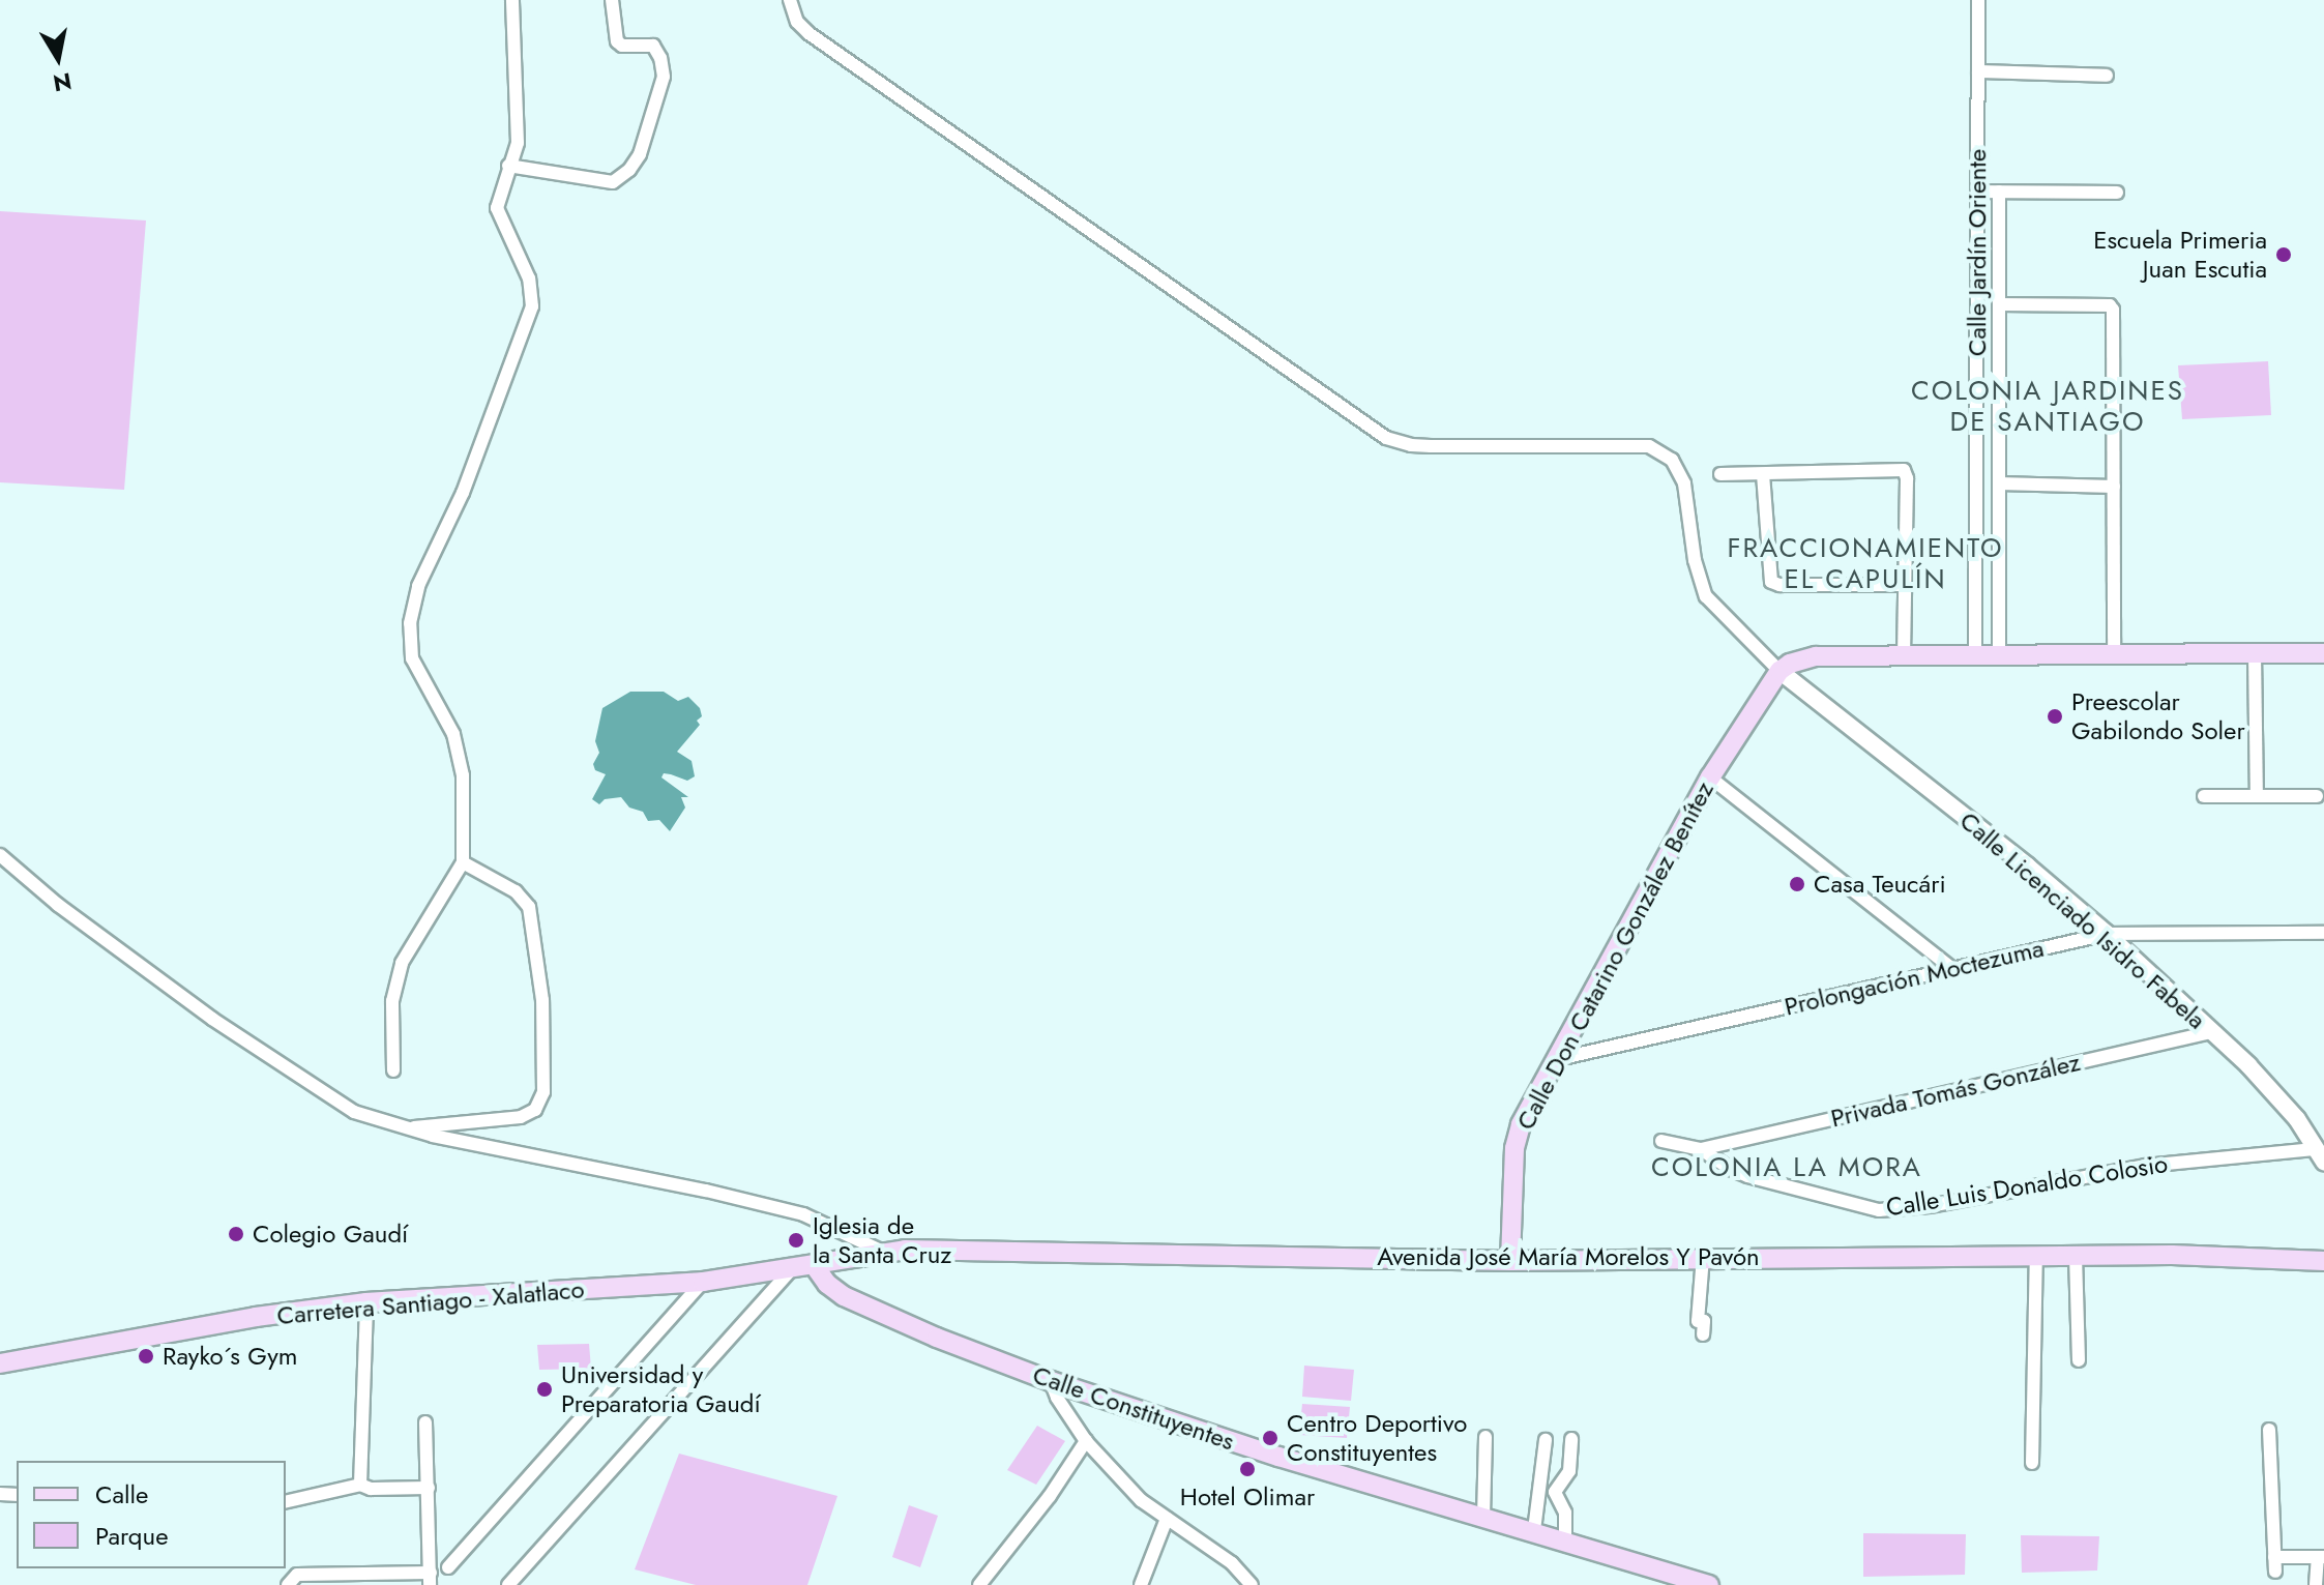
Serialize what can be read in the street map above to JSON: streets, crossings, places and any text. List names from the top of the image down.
{
  "streets": {
    "main road": [
      "Calle Don Catarino González Benítez",
      "Avenida José María Morelos Y Pavón",
      "Carretera Santiago - Xalatlaco",
      "Calle Constituyentes"
    ],
    "street": [
      "Calle Jardín Oriente",
      "Calle Licenciado Isidro Fabela",
      "Prolongación Moctezuma",
      "Privada Tomás González",
      "Calle Luis Donaldo Colosio"
    ]
  },
  "crossings": [
    ["Calle Licenciado Isidro Fabela", "Calle Don Catarino González Benítez"],
    ["Calle Licenciado Isidro Fabela", "Prolongación Moctezuma"],
    ["Calle Licenciado Isidro Fabela", "Privada Tomás González"],
    ["Calle Licenciado Isidro Fabela", "Calle Luis Donaldo Colosio"],
    ["Calle Don Catarino González Benítez", "Prolongación Moctezuma"],
    ["Calle Don Catarino González Benítez", "Avenida José María Morelos Y Pavón"],
    ["Privada Tomás González", "Calle Luis Donaldo Colosio"],
    ["Avenida José María Morelos Y Pavón", "Carretera Santiago - Xalatlaco"],
    ["Avenida José María Morelos Y Pavón", "Calle Constituyentes"],
    ["Carretera Santiago - Xalatlaco", "Calle Constituyentes"]
  ],
  "districts": ["COLONIA JARDINES DE SANTIAGO", "FRACCIONAMIENTO EL CAPULÍN", "COLONIA LA MORA"],
  "places": [
    "Escuela Primeria Juan Escutia",
    "Preescolar Gabilondo Soler",
    "Casa Teucári",
    "Colegio Gaudí",
    "Iglesia de la Santa Cruz",
    "Rayko´s Gym",
    "Universidad y Preparatoria Gaudí",
    "Centro Deportivo Constituyentes",
    "Hotel Olimar"
  ],
  "legend": ["Calle", "Parque"],
  "north": "bottom"
}
